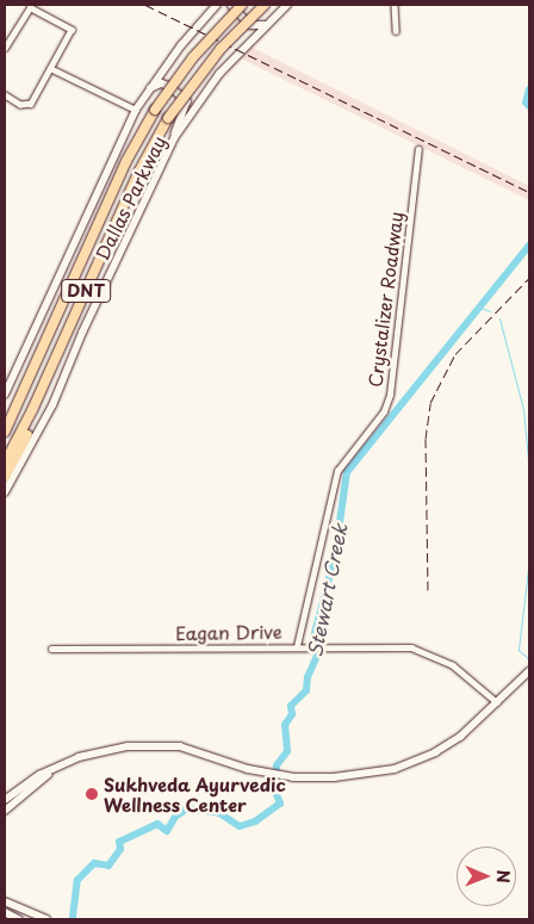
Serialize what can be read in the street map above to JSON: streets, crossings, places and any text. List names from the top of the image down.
{
  "streets": {
    "highway": ["DNT"],
    "main road": ["Dallas Parkway"],
    "street": ["Crystalizer Roadway", "Eagan Drive"]
  },
  "crossings": [
    ["Crystalizer Roadway", "Eagan Drive"]
  ],
  "water": ["Stewart Creek"],
  "places": ["Sukhveda Ayurvedic Wellness Center"],
  "north": "right"
}
